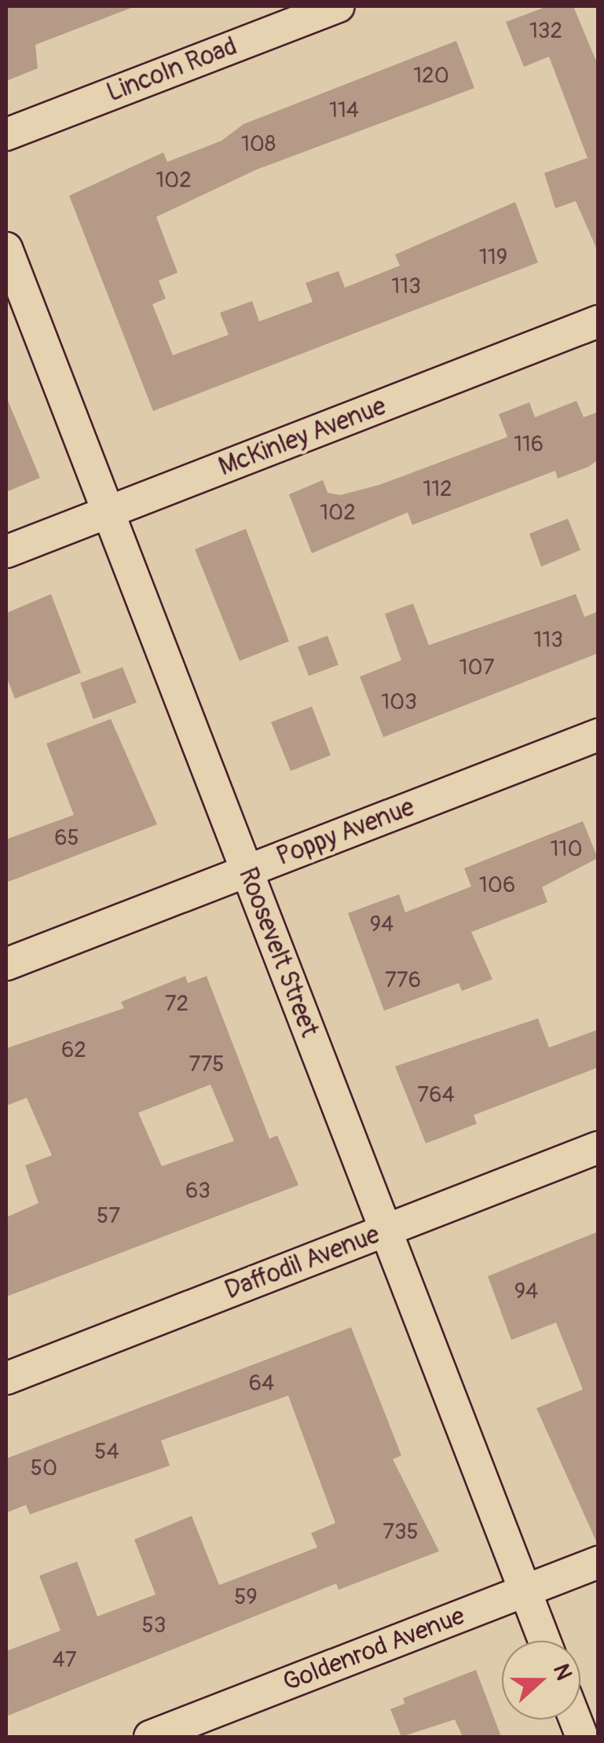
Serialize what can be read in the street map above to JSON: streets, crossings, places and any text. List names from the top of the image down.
{
  "streets": {
    "street": [
      "Lincoln Road",
      "McKinley Avenue",
      "Poppy Avenue",
      "Roosevelt Street",
      "Daffodil Avenue",
      "Goldenrod Avenue"
    ]
  },
  "crossings": [
    ["McKinley Avenue", "Roosevelt Street"],
    ["Poppy Avenue", "Roosevelt Street"],
    ["Roosevelt Street", "Daffodil Avenue"],
    ["Roosevelt Street", "Goldenrod Avenue"]
  ],
  "house_numbers": [
    "132",
    "120",
    "114",
    "108",
    "102",
    "119",
    "113",
    "116",
    "112",
    "102",
    "113",
    "107",
    "103",
    "65",
    "110",
    "106",
    "94",
    "776",
    "72",
    "62",
    "775",
    "764",
    "63",
    "57",
    "94",
    "64",
    "54",
    "50",
    "735",
    "59",
    "53",
    "47"
  ],
  "north": "right"
}
